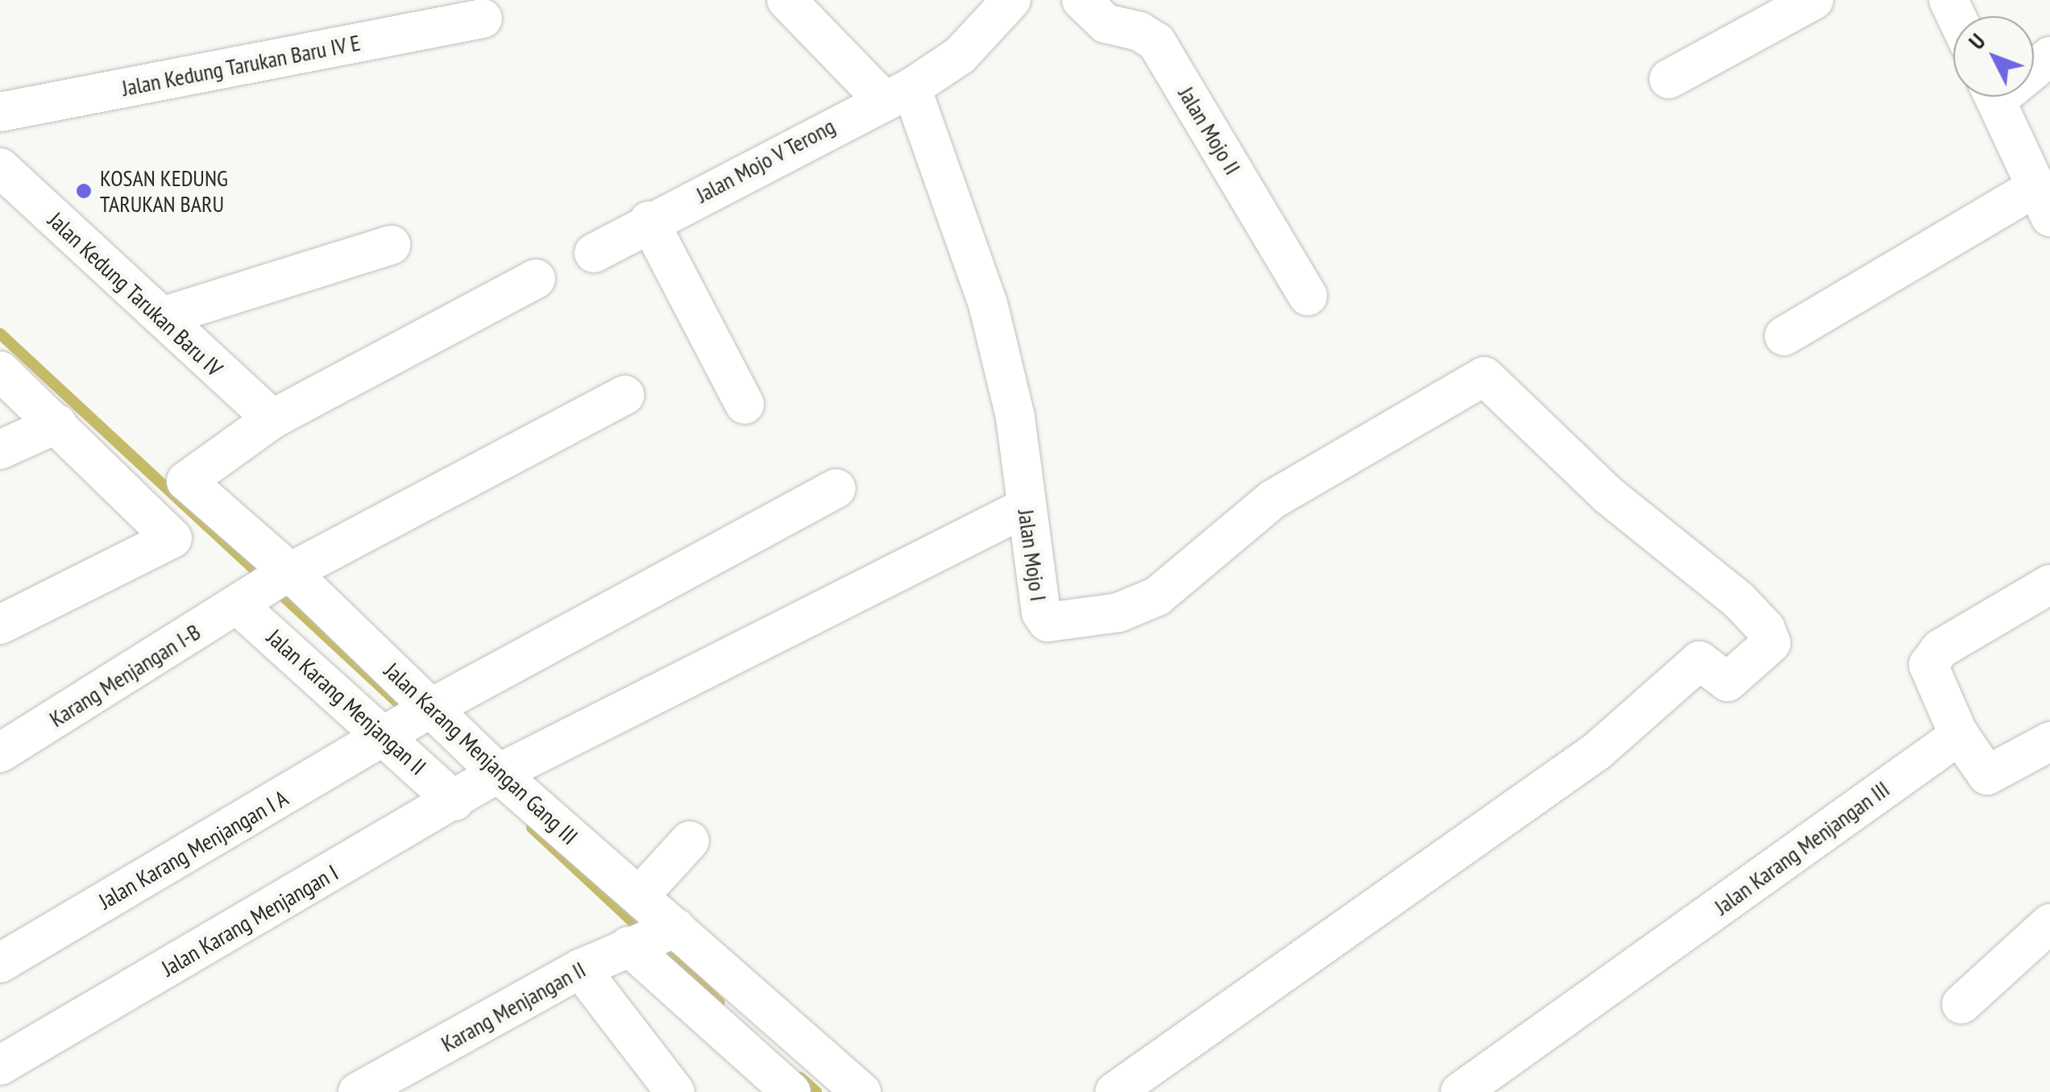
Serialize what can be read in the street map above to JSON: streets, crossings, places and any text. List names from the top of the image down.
{
  "streets": {
    "street": [
      "Jalan Kedung Tarukan Baru IV E",
      "Jalan Mojo II",
      "Jalan Mojo V Terong",
      "Jalan Kedung Tarukan Baru IV",
      "Jalan Mojo I",
      "Karang Menjangan I-B",
      "Jalan Karang Menjangan II",
      "Jalan Karang Menjangan Gang III",
      "Jalan Karang Menjangan III",
      "Jalan Karang Menjangan I A",
      "Jalan Karang Menjangan I",
      "Karang Menjangan II"
    ]
  },
  "crossings": [
    ["Jalan Mojo V Terong", "Jalan Mojo I"],
    ["Jalan Mojo I", "Jalan Karang Menjangan I"],
    ["Karang Menjangan I-B", "Jalan Karang Menjangan II"],
    ["Karang Menjangan I-B", "Jalan Karang Menjangan Gang III"],
    ["Jalan Karang Menjangan II", "Jalan Karang Menjangan Gang III"],
    ["Jalan Karang Menjangan II", "Jalan Karang Menjangan I A"],
    ["Jalan Karang Menjangan II", "Jalan Karang Menjangan I"],
    ["Jalan Karang Menjangan Gang III", "Jalan Karang Menjangan I A"],
    ["Jalan Karang Menjangan Gang III", "Jalan Karang Menjangan I"],
    ["Jalan Karang Menjangan Gang III", "Karang Menjangan II"]
  ],
  "places": ["KOSAN KEDUNG TARUKAN BARU"],
  "north": "top left"
}
